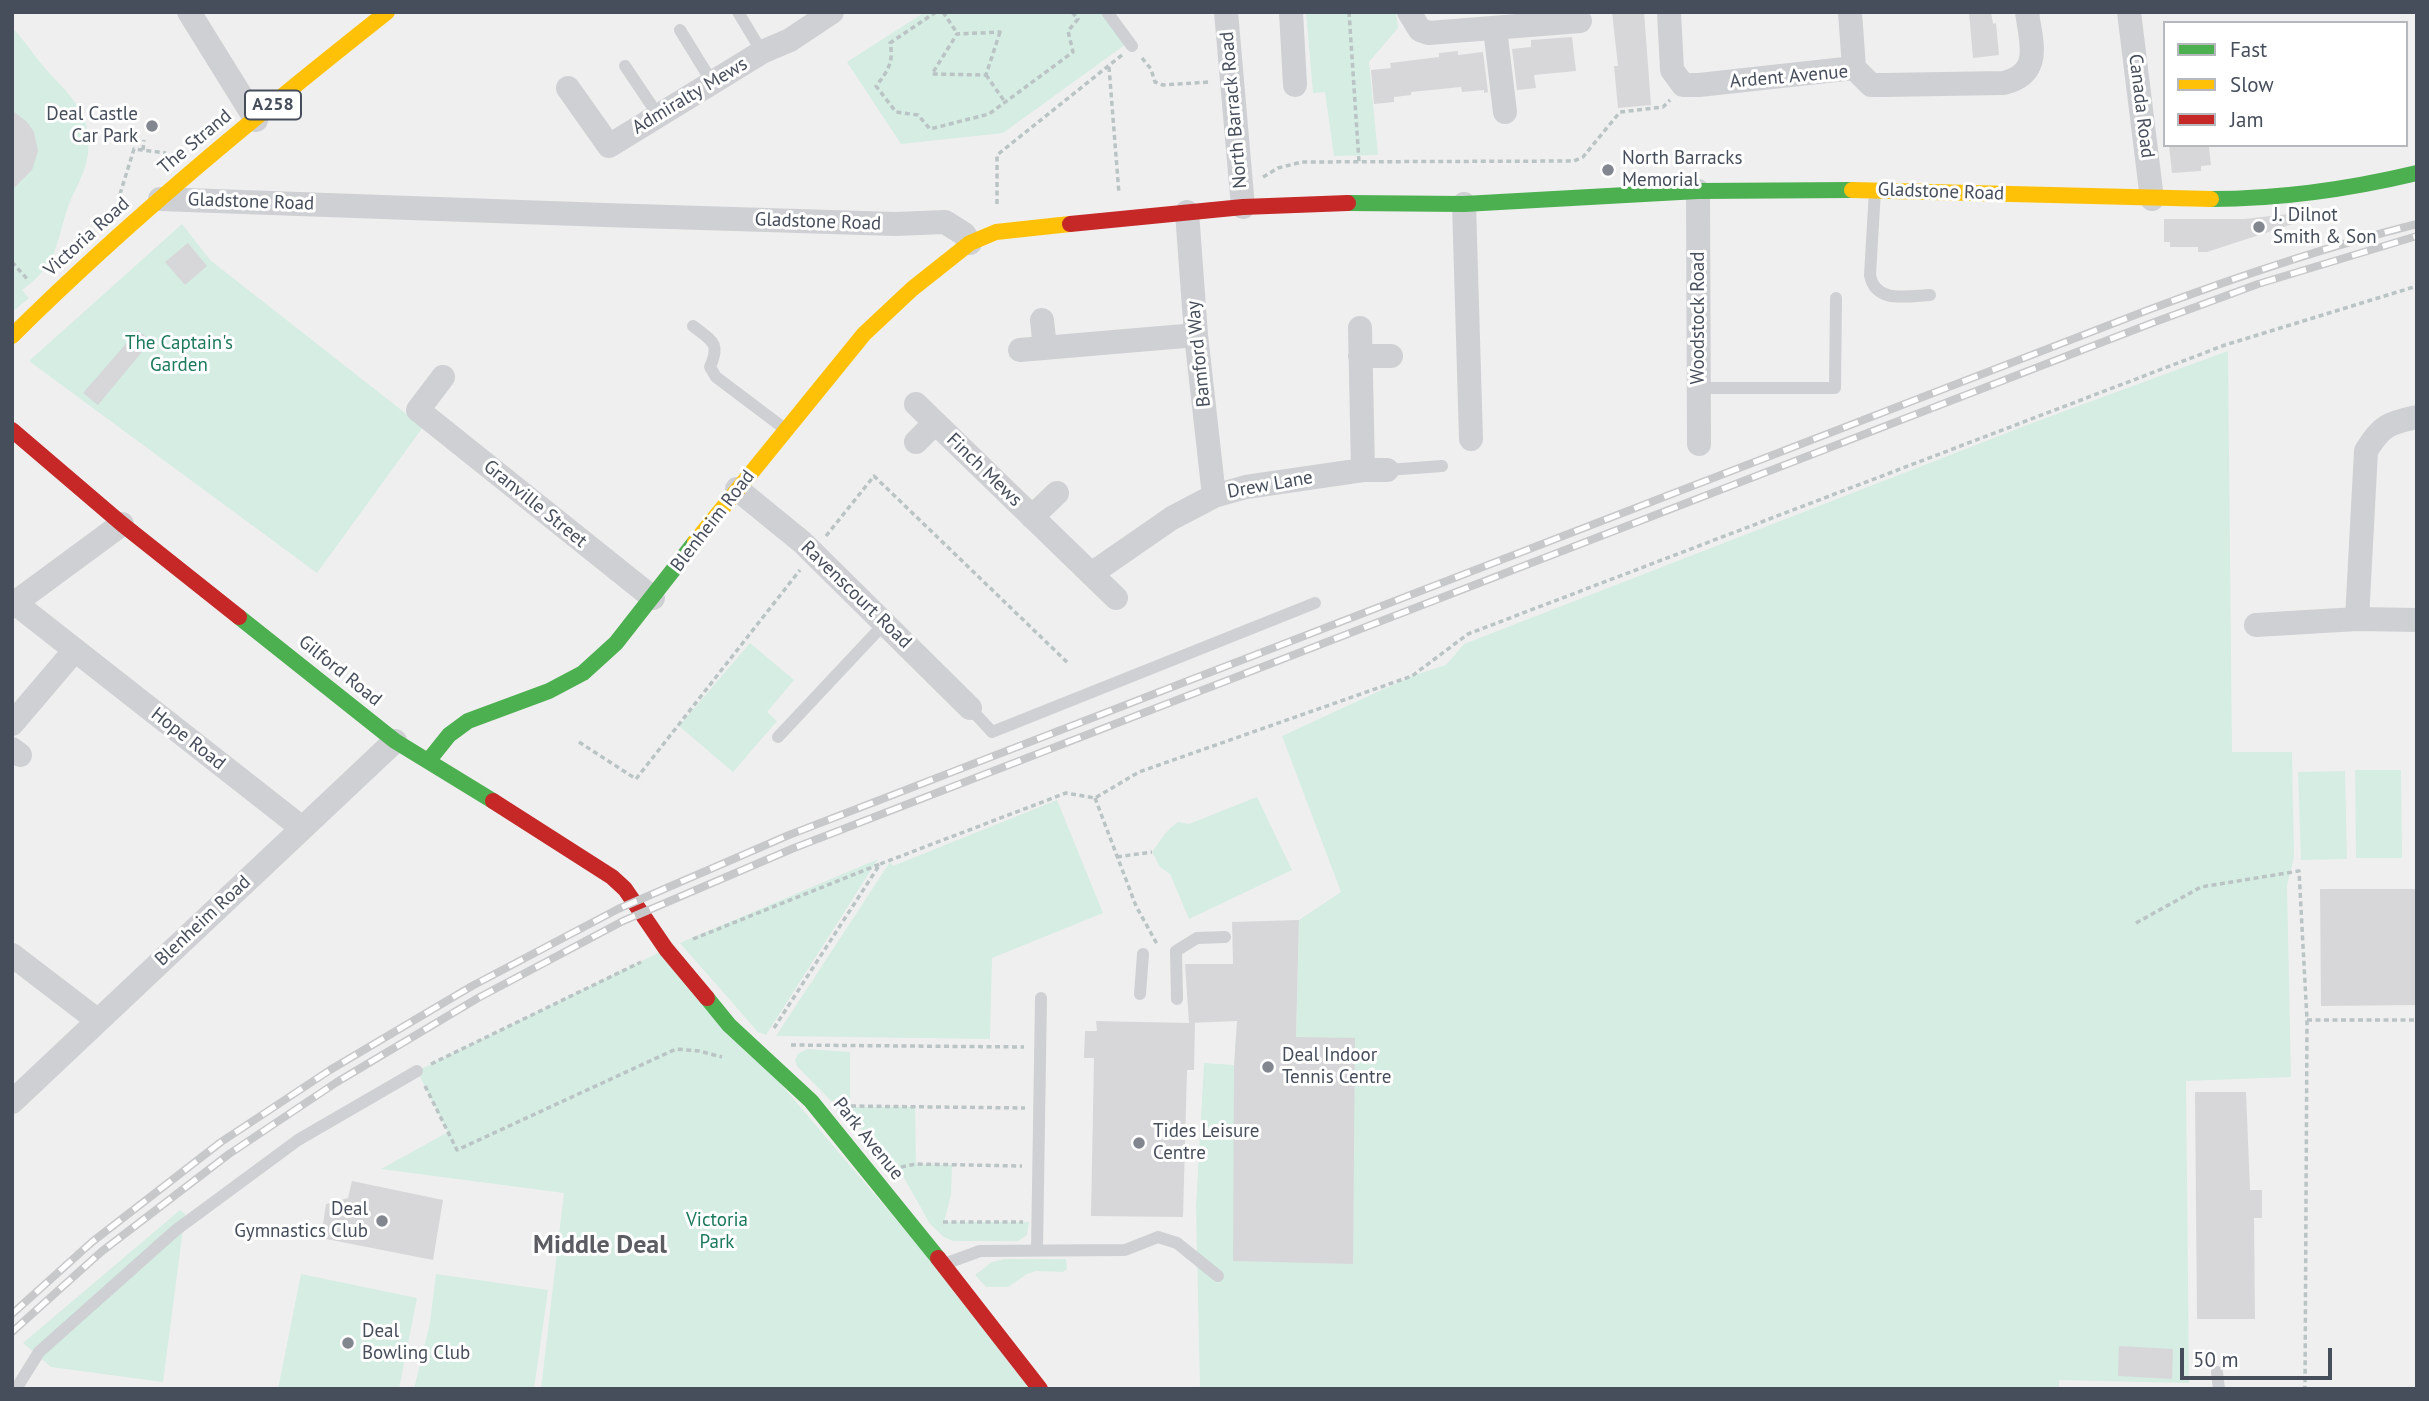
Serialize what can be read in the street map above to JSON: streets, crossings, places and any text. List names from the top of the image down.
{
  "streets": {
    "street": [
      "Ardent Avenue",
      "Admiralty Mews",
      "A258",
      "Canada Road",
      "North Barrack Road",
      "The Strand",
      "Gladstone Road",
      "Victoria Road",
      "Woodstock Road",
      "Bamford Way",
      "Finch Mews",
      "Drew Lane",
      "Granville Street",
      "Blenheim Road",
      "Ravenscourt Road",
      "Gilford Road",
      "Hope Road",
      "Park Avenue"
    ]
  },
  "crossings": [
    ["Canada Road", "Gladstone Road"],
    ["North Barrack Road", "Gladstone Road"],
    ["The Strand", "Gladstone Road"],
    ["The Strand", "Victoria Road"],
    ["Gladstone Road", "Victoria Road"],
    ["Gladstone Road", "Woodstock Road"],
    ["Gladstone Road", "Bamford Way"],
    ["Gladstone Road", "Blenheim Road"],
    ["Bamford Way", "Drew Lane"],
    ["Finch Mews", "Drew Lane"],
    ["Granville Street", "Blenheim Road"],
    ["Blenheim Road", "Ravenscourt Road"],
    ["Blenheim Road", "Gilford Road"],
    ["Blenheim Road", "Hope Road"],
    ["Gilford Road", "Hope Road"],
    ["Gilford Road", "Park Avenue"]
  ],
  "districts": ["Middle Deal"],
  "parks": ["The Captain's Garden", "Victoria Park"],
  "places": [
    "Deal Castle Car Park",
    "North Barracks Memorial",
    "J. Dilnot Smith & Son",
    "Deal Indoor Tennis Centre",
    "Tides Leisure Centre",
    "Deal Gymnastics Club",
    "Deal Bowling Club"
  ],
  "legend": ["Fast", "Slow", "Jam"],
  "scale_bar": "50 m"
}
